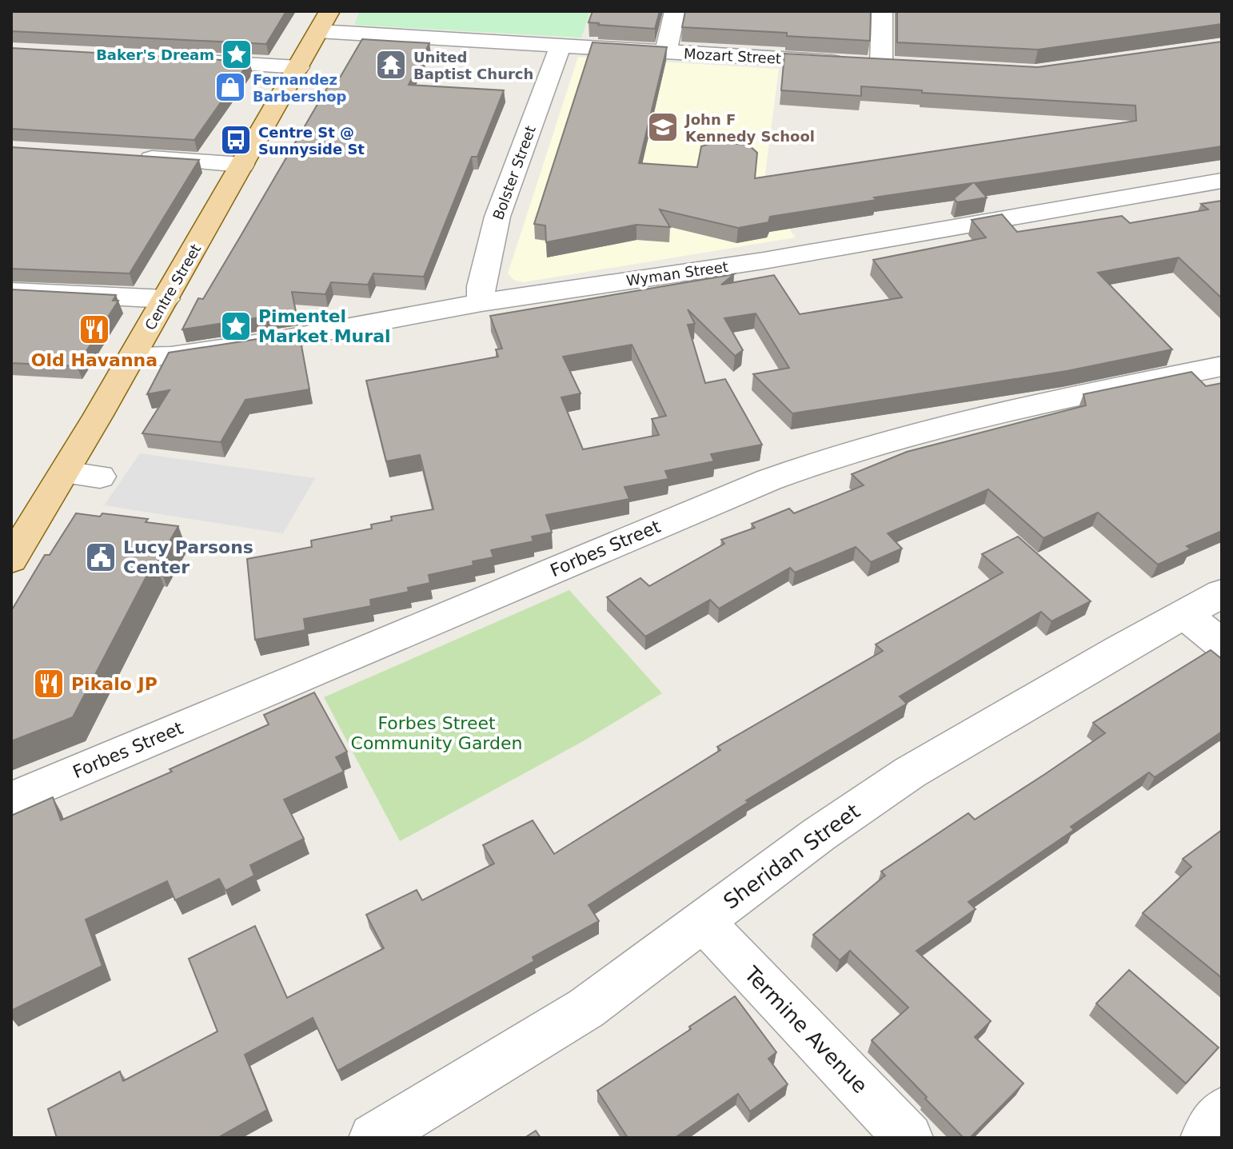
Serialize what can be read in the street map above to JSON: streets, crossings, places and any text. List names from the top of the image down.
{
  "streets": {
    "main road": ["Centre Street"],
    "street": [
      "Mozart Street",
      "Bolster Street",
      "Wyman Street",
      "Forbes Street",
      "Sheridan Street",
      "Termine Avenue"
    ]
  },
  "crossings": [
    ["Mozart Street", "Bolster Street"],
    ["Mozart Street", "Centre Street"],
    ["Bolster Street", "Wyman Street"],
    ["Wyman Street", "Centre Street"],
    ["Sheridan Street", "Termine Avenue"]
  ],
  "parks": ["Forbes Street Community Garden"],
  "places": {
    "place": ["Baker's Dream", "Pimentel Market Mural"],
    "temple": ["United Baptist Church"],
    "shop": ["Fernandez Barbershop"],
    "school or university": ["John F Kennedy School"],
    "bus stop": ["Centre St @ Sunnyside St"],
    "restaurant": ["Old Havanna", "Pikalo JP"],
    "public building": ["Lucy Parsons Center"]
  }
}
